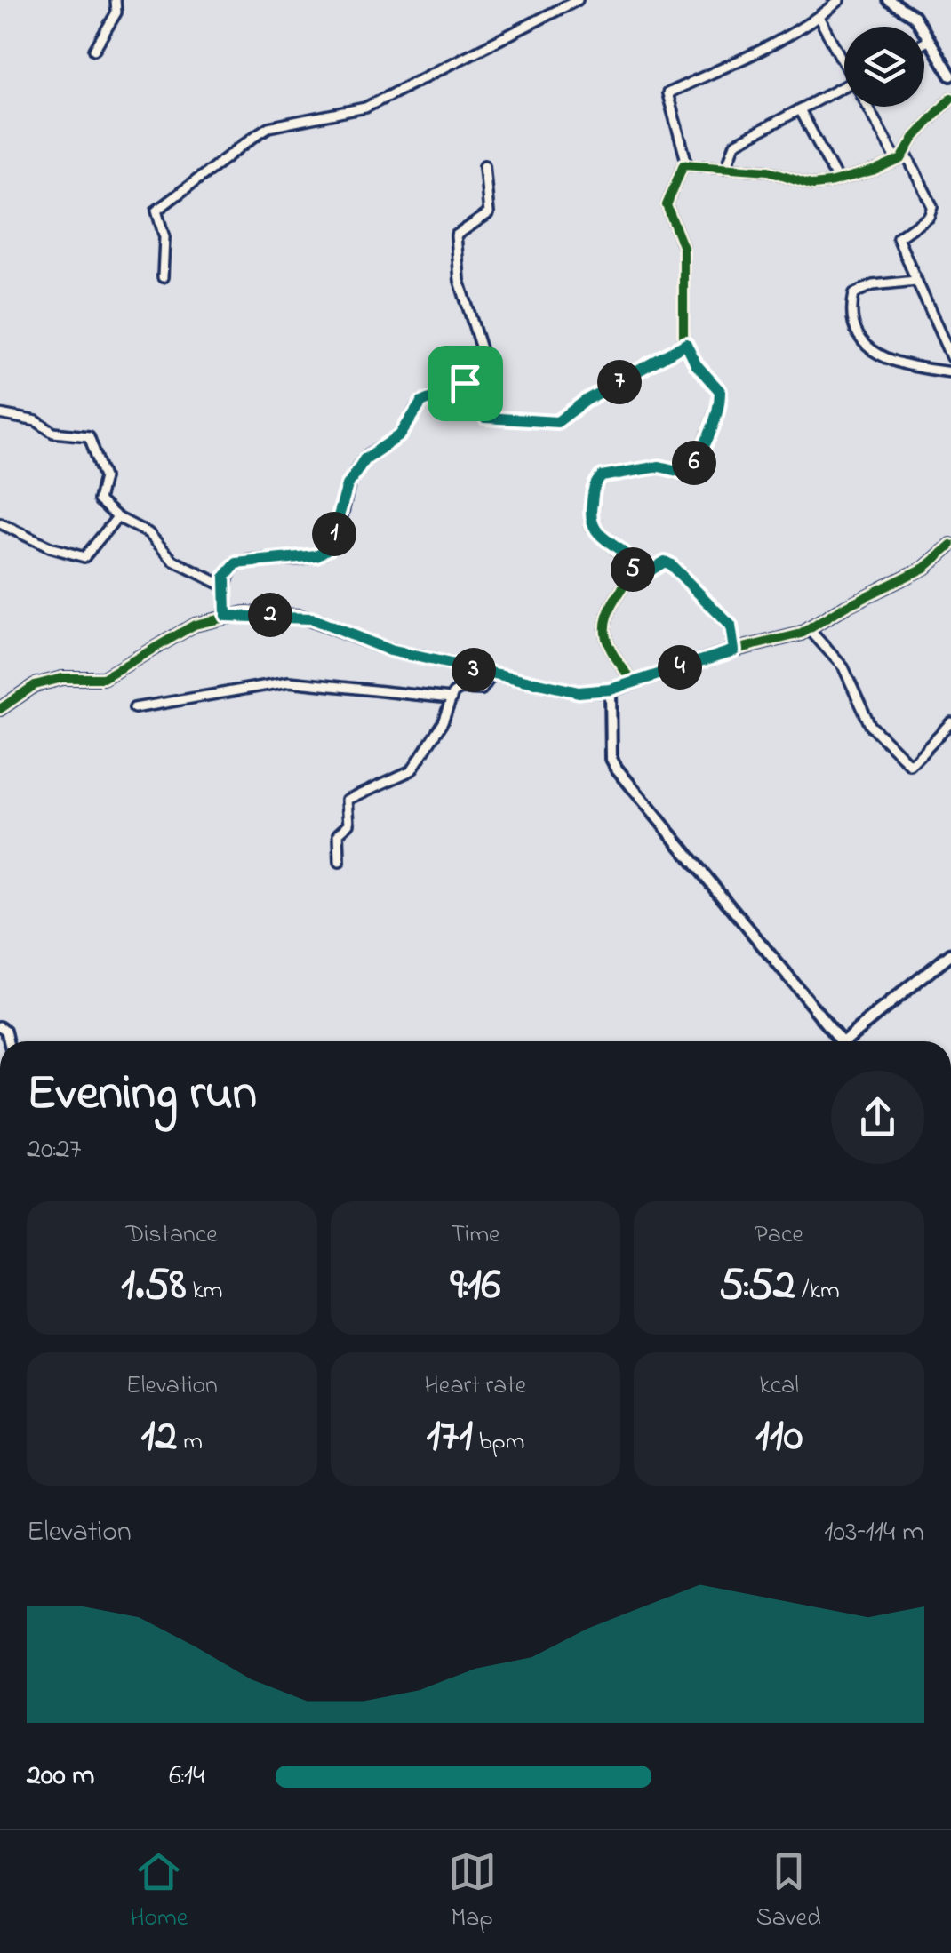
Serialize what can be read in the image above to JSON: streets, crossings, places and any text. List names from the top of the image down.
{
  "page": {
    "pins": [
      "7",
      "6",
      "1",
      "5",
      "2",
      "4",
      "3"
    ],
    "heading": ["Evening run", "20:27"],
    "stats": [
      ["Distance", "1.58 km"],
      ["Time", "9:16"],
      ["Pace", "5:52 /km"],
      ["Elevation", "12 m"],
      ["Heart rate", "171 bpm"],
      ["kcal", "110"]
    ],
    "chart": ["Elevation", "103–114 m"],
    "list": [
      {
        "name": "200 m",
        "note": "6:14"
      }
    ],
    "tabs": ["Home", "Map", "Saved"]
  }
}
